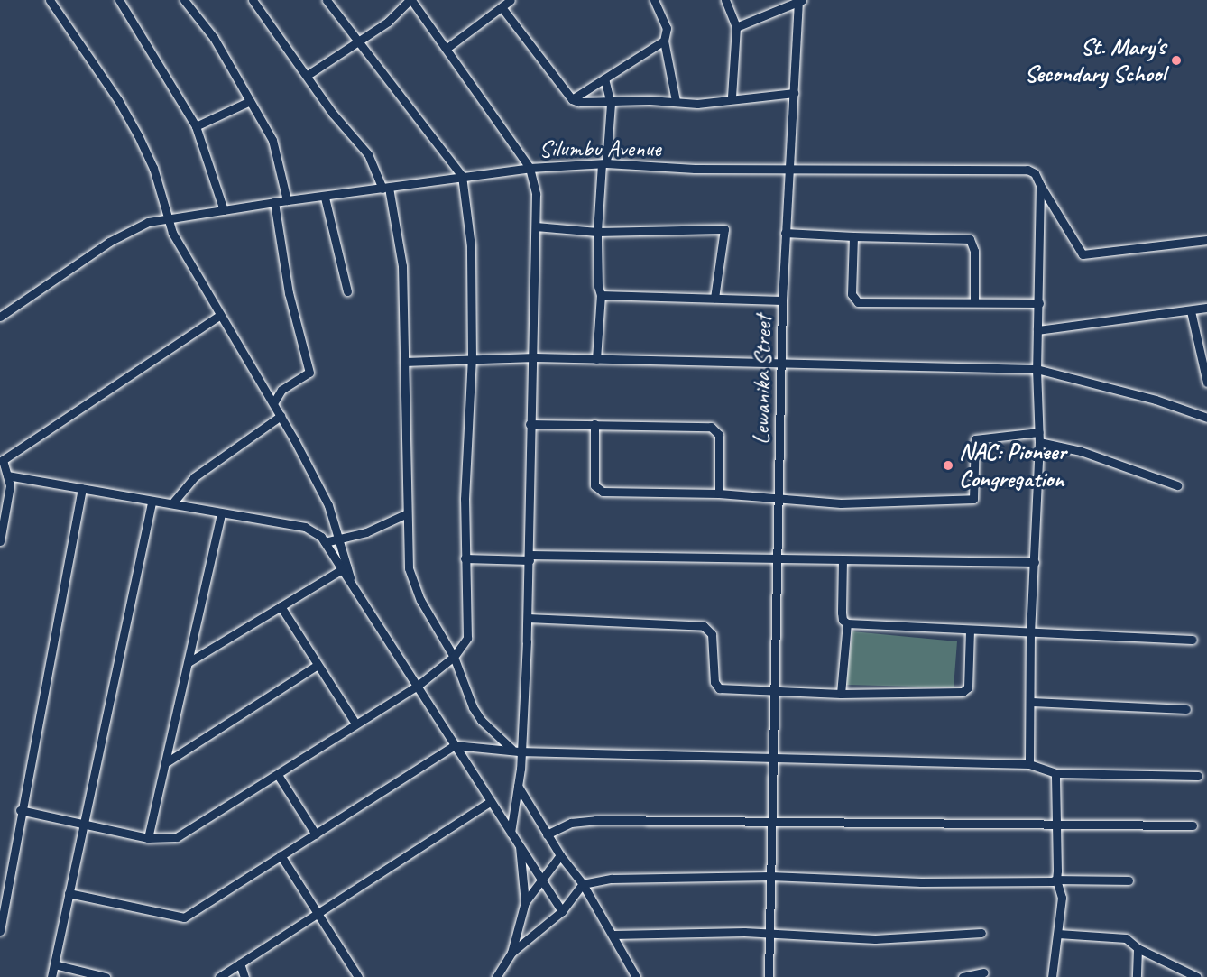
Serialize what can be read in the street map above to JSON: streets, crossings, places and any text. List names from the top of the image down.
{
  "streets": {
    "street": ["Silumbu Avenue", "Lewanika Street"]
  },
  "crossings": [
    ["Silumbu Avenue", "Lewanika Street"]
  ],
  "places": ["St. Mary's Secondary School", "NAC: Pioneer Congregation"]
}
